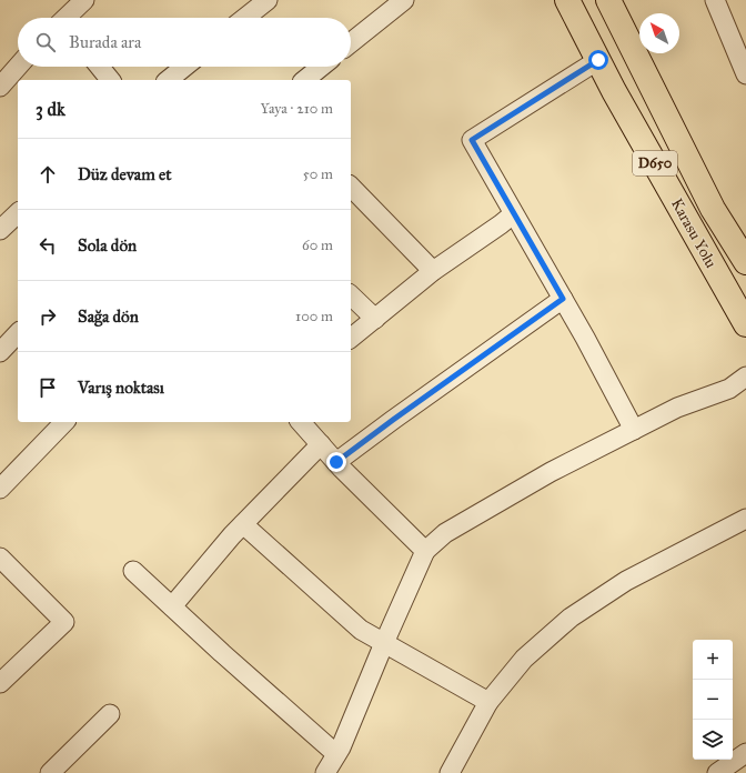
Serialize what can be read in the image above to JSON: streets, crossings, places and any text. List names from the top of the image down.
{
  "streets": {
    "highway": ["D650", "Karasu Yolu"]
  },
  "north": "top left",
  "page": {
    "search": "Burada ara",
    "heading": ["3 dk", "Yaya · 210 m"],
    "list": [
      ["Düz devam et", "50 m"],
      ["Sola dön", "60 m"],
      ["Sağa dön", "100 m"],
      "Varış noktası"
    ],
    "map_buttons": ["+", "−"]
  }
}
